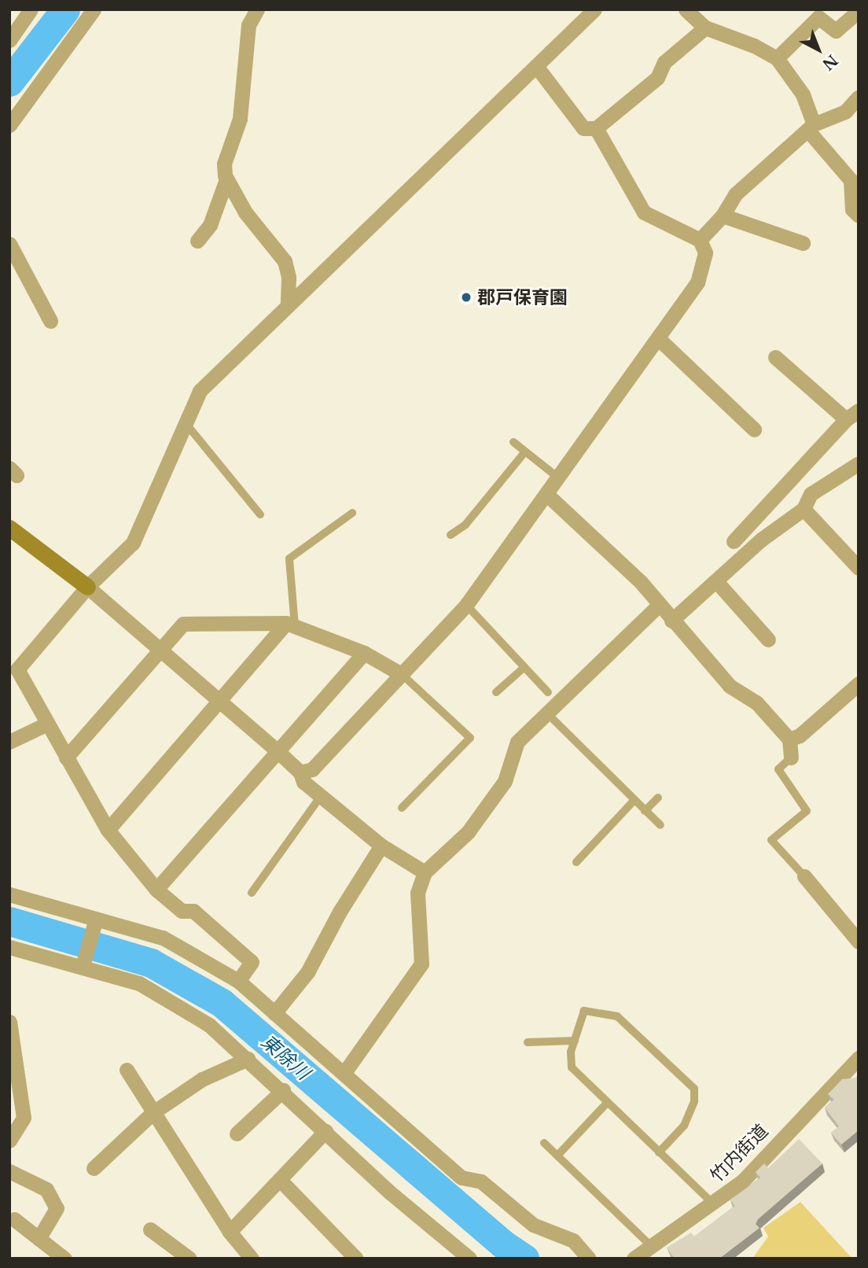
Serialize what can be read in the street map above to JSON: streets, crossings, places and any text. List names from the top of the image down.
{
  "streets": {
    "street": ["竹内街道"]
  },
  "water": ["東除川"],
  "places": ["郡戸保育園"],
  "north": "bottom right"
}
